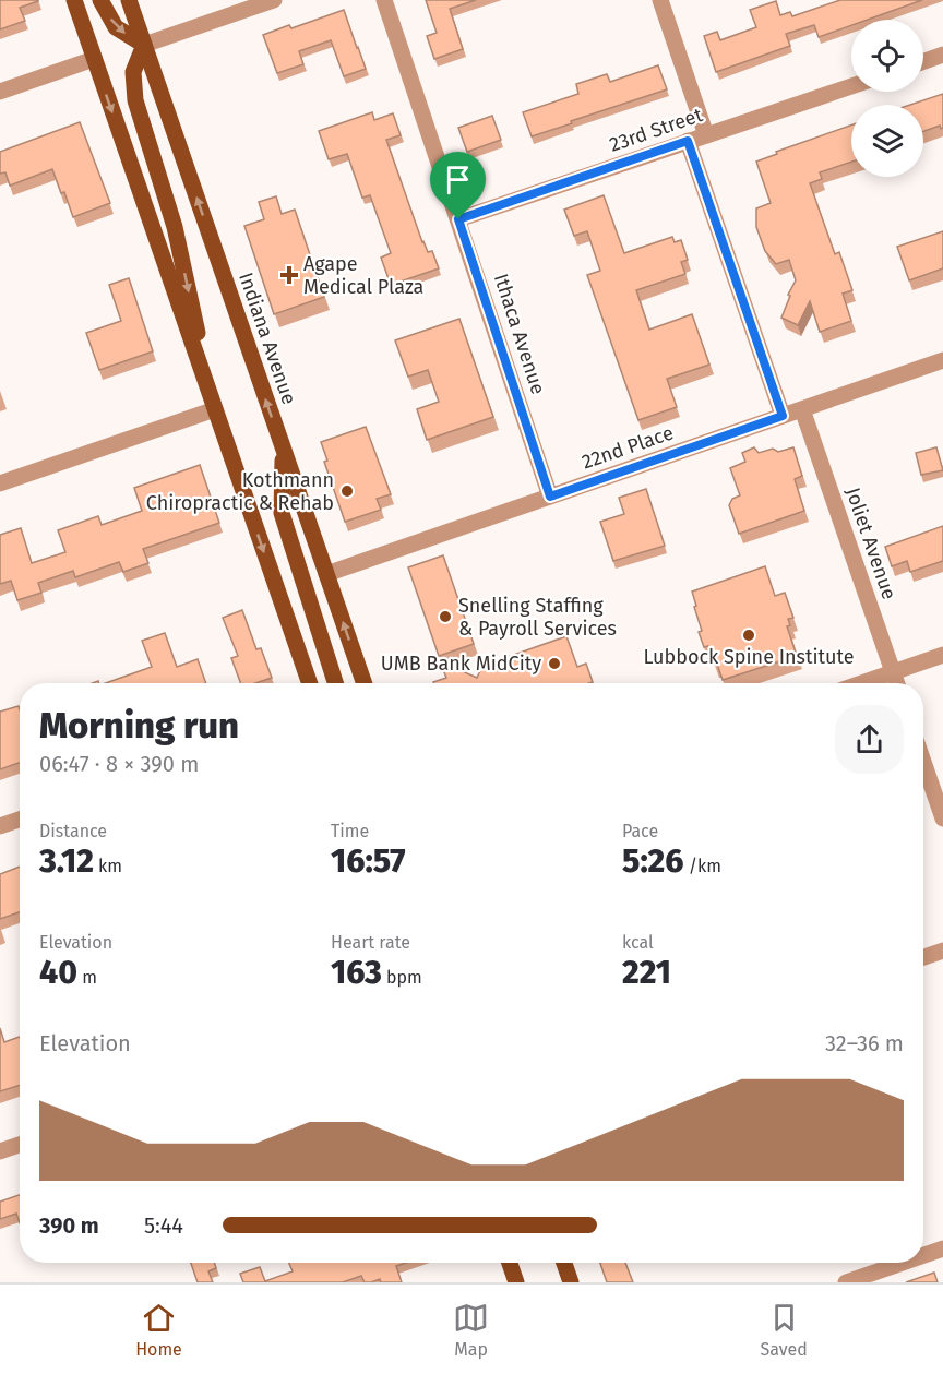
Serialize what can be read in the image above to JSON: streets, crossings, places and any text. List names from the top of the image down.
{
  "streets": {
    "main road": ["Indiana Avenue"],
    "street": [
      "23rd Street",
      "Ithaca Avenue",
      "22nd Place",
      "Joliet Avenue"
    ]
  },
  "crossings": [
    ["23rd Street", "Ithaca Avenue"],
    ["Ithaca Avenue", "22nd Place"],
    ["Indiana Avenue", "22nd Place"],
    ["22nd Place", "Joliet Avenue"]
  ],
  "places": {
    "health": ["Agape Medical Plaza"],
    "other": [
      "Kothmann Chiropractic & Rehab",
      "Snelling Staffing & Payroll Services",
      "Lubbock Spine Institute",
      "UMB Bank MidCity"
    ]
  },
  "page": {
    "heading": ["Morning run", "06:47 · 8 × 390 m"],
    "stats": [
      ["Distance", "3.12 km"],
      ["Time", "16:57"],
      ["Pace", "5:26 /km"],
      ["Elevation", "40 m"],
      ["Heart rate", "163 bpm"],
      ["kcal", "221"]
    ],
    "chart": ["Elevation", "32–36 m"],
    "list": [
      {
        "name": "390 m",
        "note": "5:44"
      }
    ],
    "tabs": ["Home", "Map", "Saved"]
  }
}
